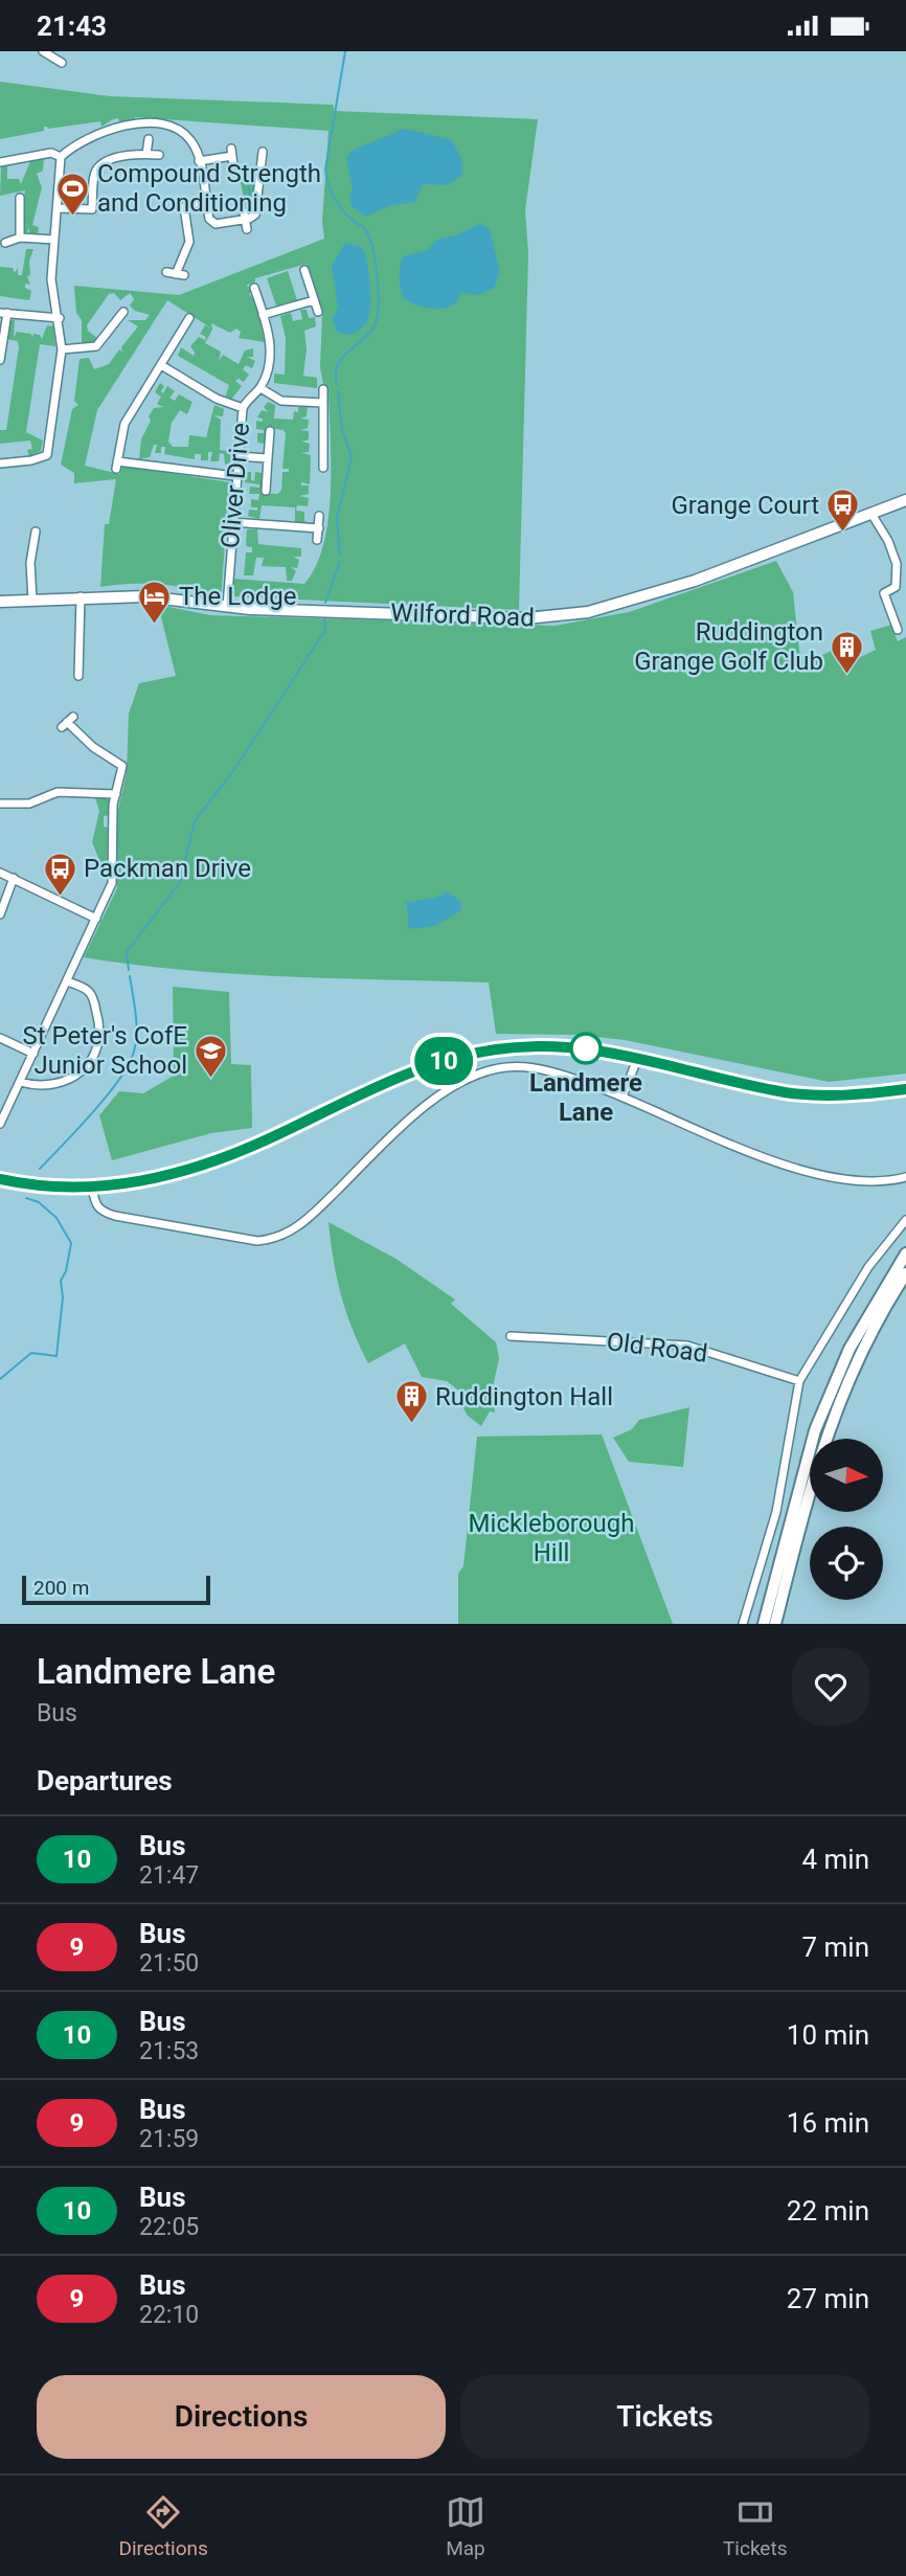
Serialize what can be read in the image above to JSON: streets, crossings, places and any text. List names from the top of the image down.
{
  "streets": {
    "main road": ["Wilford Road"],
    "street": ["Oliver Drive", "Old Road"]
  },
  "crossings": [
    ["Oliver Drive", "Wilford Road"]
  ],
  "parks": ["Mickleborough Hill"],
  "places": {
    "sports": ["Compound Strength and Conditioning"],
    "bus stop": ["Grange Court", "Packman Drive"],
    "hotel": ["The Lodge"],
    "building": ["Ruddington Grange Golf Club", "Ruddington Hall"],
    "other": ["Landmere Lane"],
    "school or university": ["St Peter's CofE Junior School"]
  },
  "lines": ["bus line 10"],
  "scale_bar": "200 m",
  "north": "right",
  "page": {
    "status": "21:43",
    "on_map": "10",
    "scale": "200 m",
    "heading": [
      ["Landmere Lane", "Bus"],
      "Departures"
    ],
    "list": [
      {
        "mark": "10",
        "name": "Bus",
        "note": "21:47",
        "value": "4 min"
      },
      {
        "mark": "9",
        "name": "Bus",
        "note": "21:50",
        "value": "7 min"
      },
      {
        "mark": "10",
        "name": "Bus",
        "note": "21:53",
        "value": "10 min"
      },
      {
        "mark": "9",
        "name": "Bus",
        "note": "21:59",
        "value": "16 min"
      },
      {
        "mark": "10",
        "name": "Bus",
        "note": "22:05",
        "value": "22 min"
      },
      {
        "mark": "9",
        "name": "Bus",
        "note": "22:10",
        "value": "27 min"
      }
    ],
    "buttons": ["Directions", "Tickets"],
    "tabs": ["Directions", "Map", "Tickets"]
  }
}
